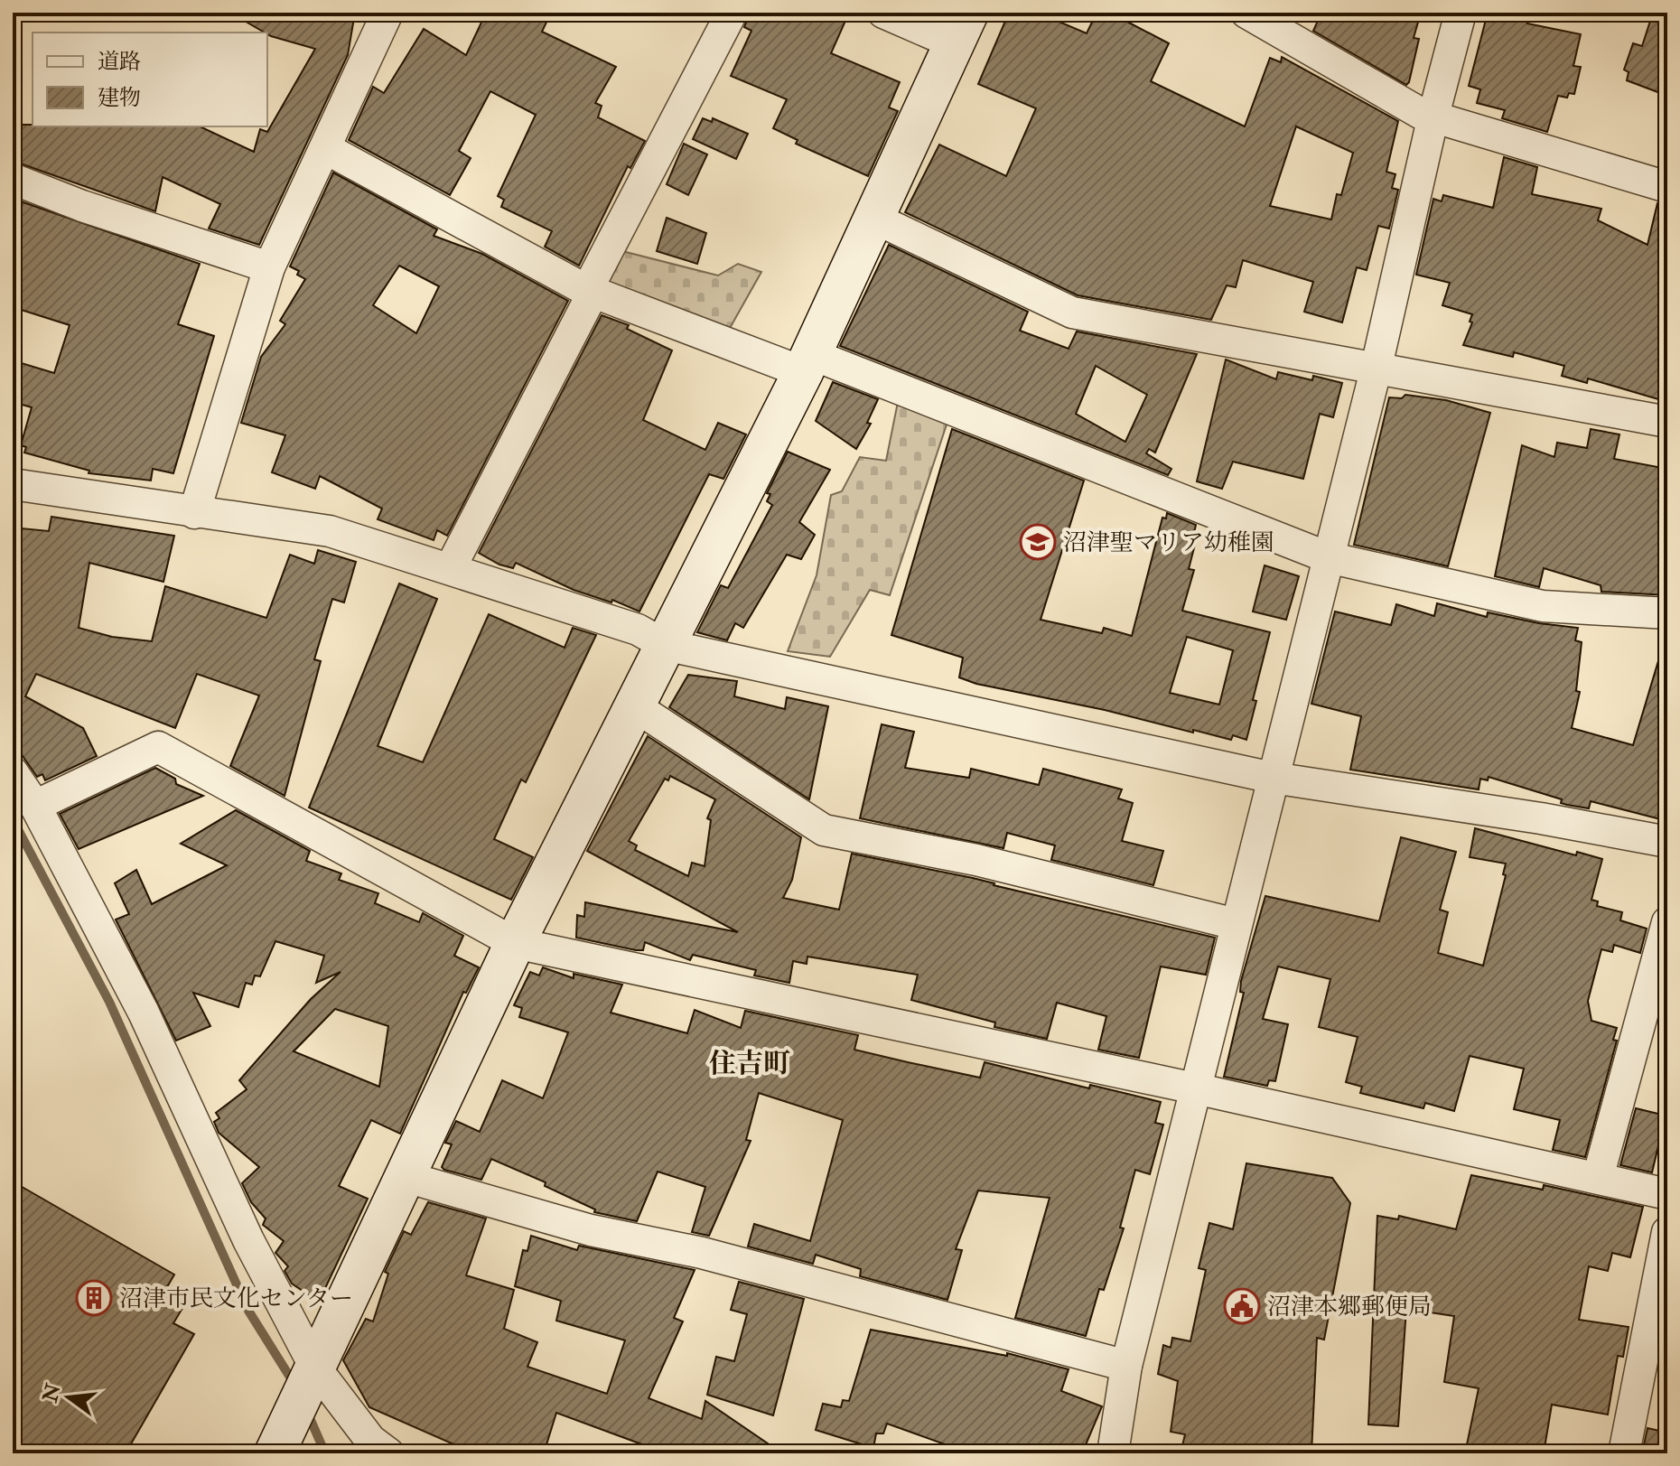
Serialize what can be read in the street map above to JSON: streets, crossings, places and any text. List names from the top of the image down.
{
  "districts": ["住吉町"],
  "places": {
    "school or university": ["沼津聖マリア幼稚園"],
    "building": ["沼津市民文化センター"],
    "public building": ["沼津本郷郵便局"]
  },
  "legend": ["道路", "建物"],
  "north": "left"
}
